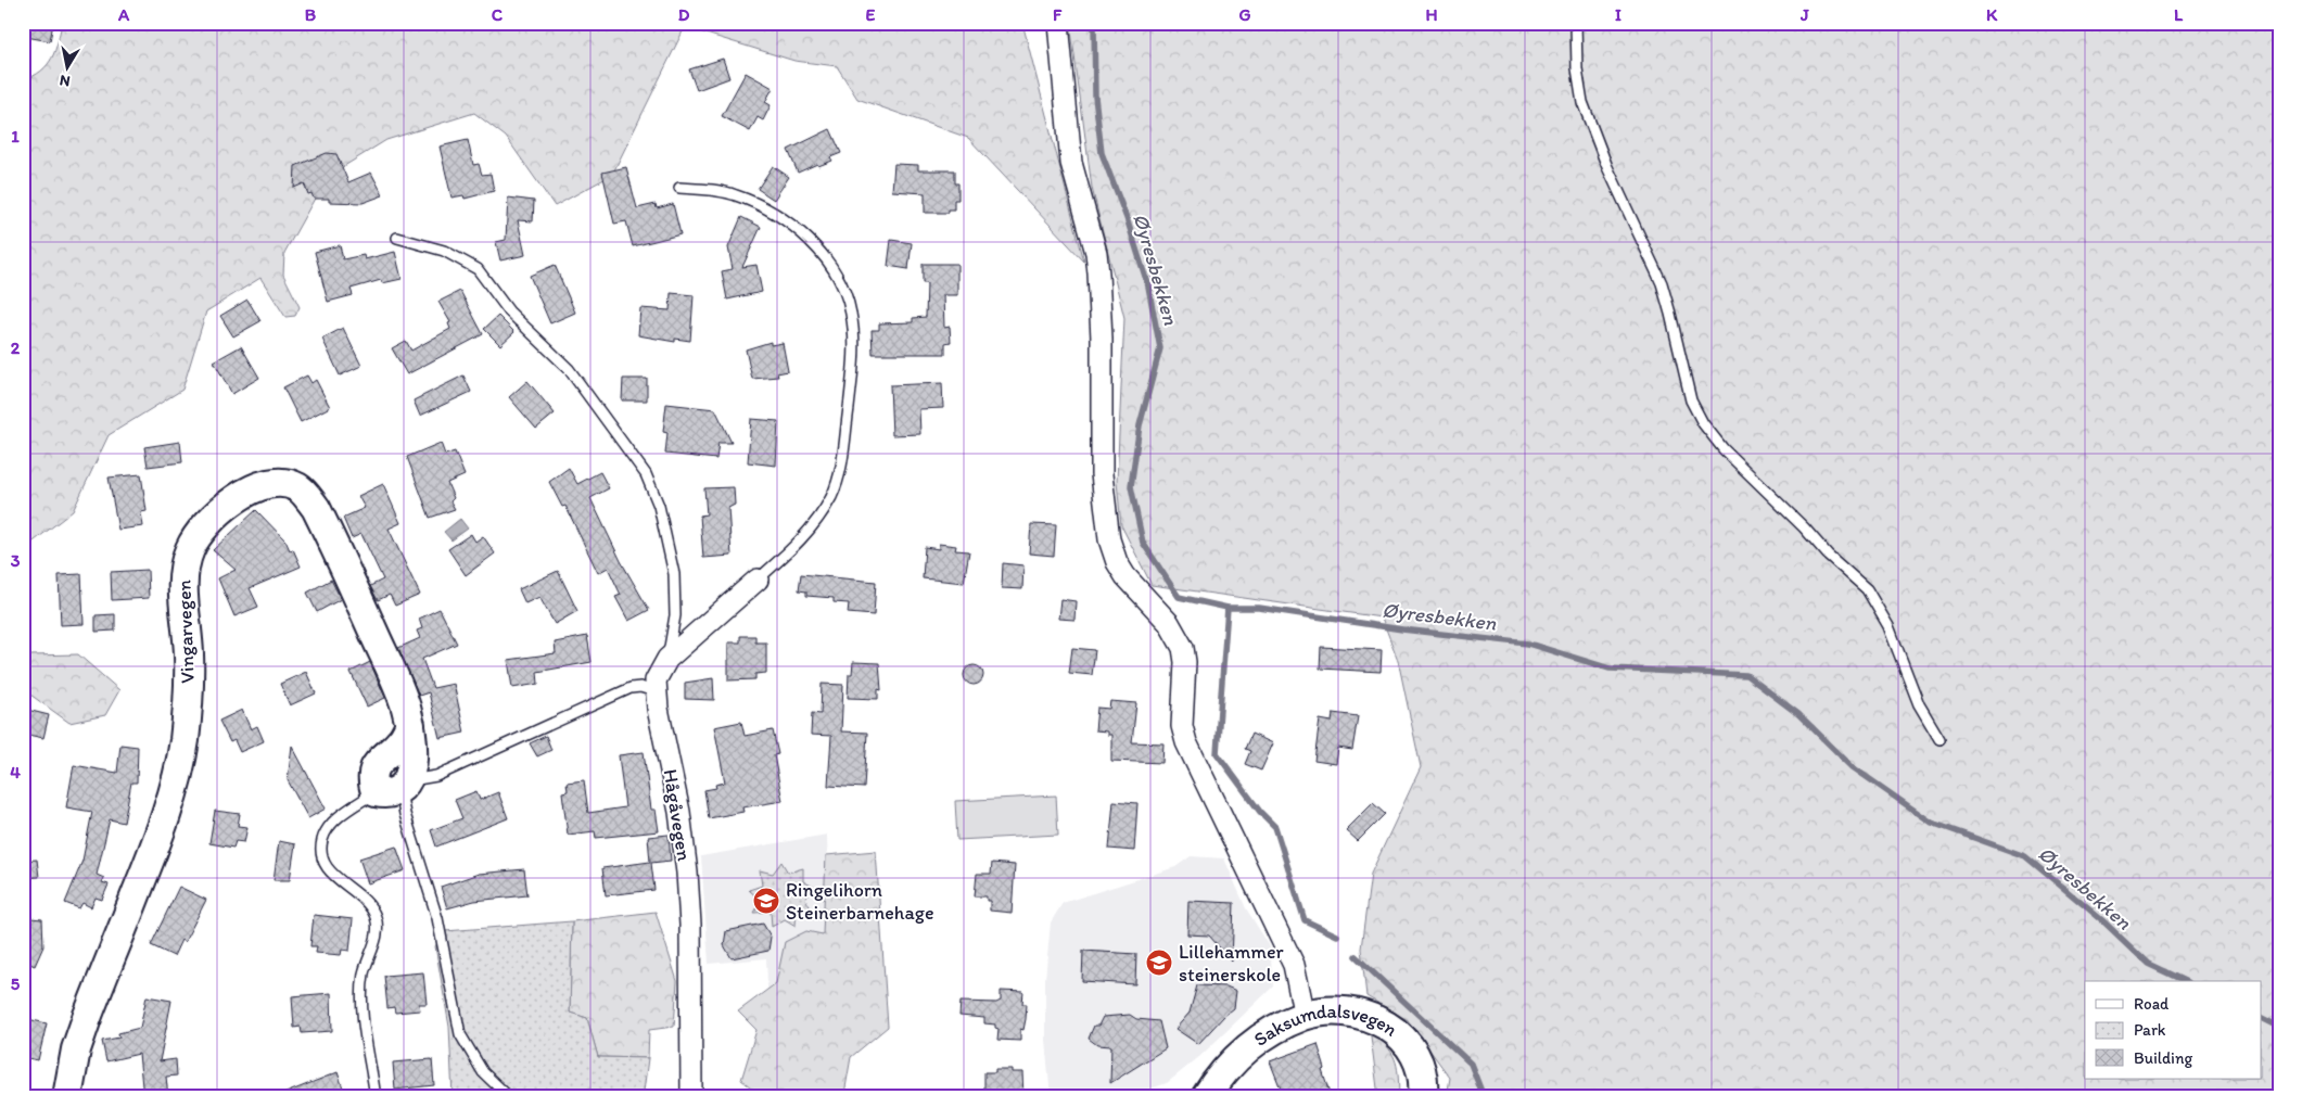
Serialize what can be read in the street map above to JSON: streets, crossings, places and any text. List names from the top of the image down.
{
  "streets": {
    "street": ["Vingarvegen", "Hågåvegen", "Saksumdalsvegen"]
  },
  "water": ["Øyresbekken"],
  "places": {
    "school or university": ["Ringelihorn Steinerbarnehage", "Lillehammer steinerskole"]
  },
  "legend": ["Road", "Park", "Building"],
  "north": "bottom",
  "grid": {
    "columns": [
      "A",
      "B",
      "C",
      "D",
      "E",
      "F",
      "G",
      "H",
      "I",
      "J",
      "K",
      "L"
    ],
    "rows": [
      "1",
      "2",
      "3",
      "4",
      "5"
    ]
  }
}
